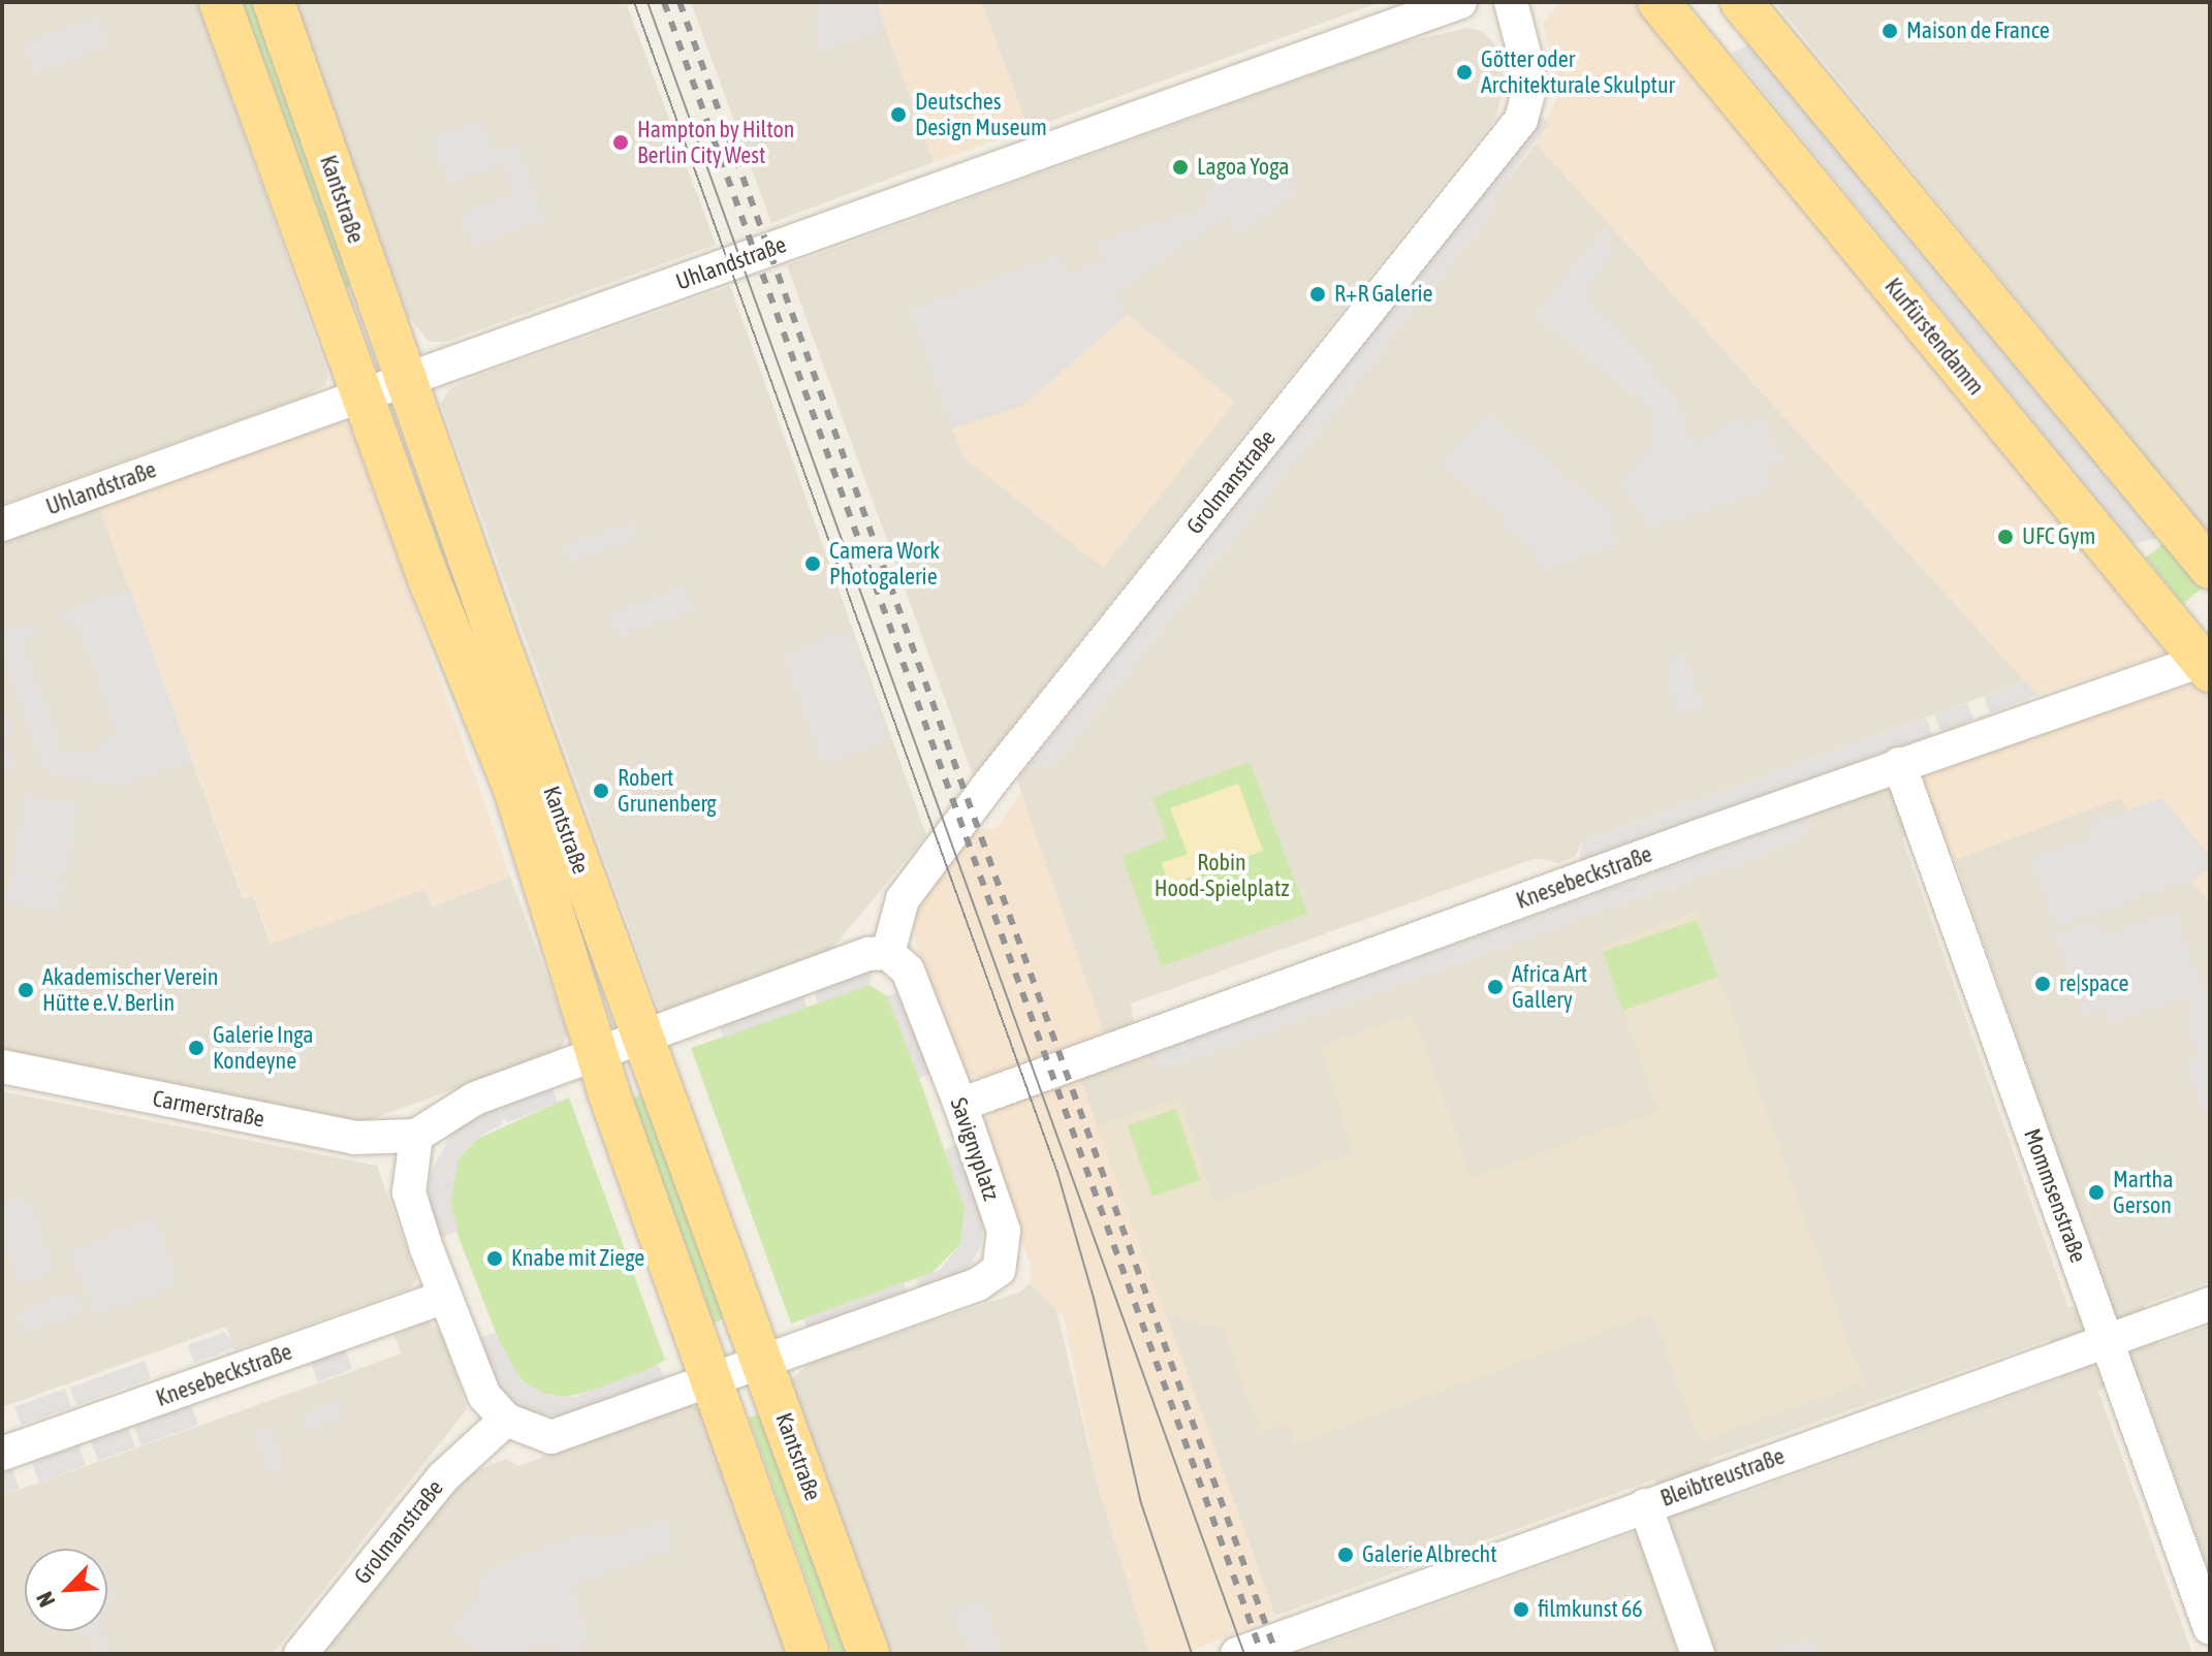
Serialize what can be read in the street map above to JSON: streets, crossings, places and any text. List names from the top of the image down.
{
  "streets": {
    "main road": ["Kantstraße", "Kurfürstendamm"],
    "street": [
      "Uhlandstraße",
      "Grolmanstraße",
      "Knesebeckstraße",
      "Carmerstraße",
      "Savignyplatz",
      "Mommsenstraße",
      "Bleibtreustraße"
    ]
  },
  "crossings": [
    ["Kantstraße", "Uhlandstraße"],
    ["Kantstraße", "Savignyplatz"],
    ["Kurfürstendamm", "Knesebeckstraße"],
    ["Grolmanstraße", "Savignyplatz"],
    ["Knesebeckstraße", "Savignyplatz"],
    ["Knesebeckstraße", "Mommsenstraße"],
    ["Mommsenstraße", "Bleibtreustraße"]
  ],
  "parks": ["Robin Hood-Spielplatz"],
  "places": [
    "Maison de France",
    "Götter oder Architekturale Skulptur",
    "Deutsches Design Museum",
    "Hampton by Hilton Berlin City West",
    "Lagoa Yoga",
    "R+R Galerie",
    "UFC Gym",
    "Camera Work Photogalerie",
    "Robert Grunenberg",
    "re|space",
    "Africa Art Gallery",
    "Akademischer Verein Hütte e.V. Berlin",
    "Galerie Inga Kondeyne",
    "Martha Gerson",
    "Knabe mit Ziege",
    "Galerie Albrecht",
    "filmkunst 66"
  ],
  "north": "bottom left"
}
